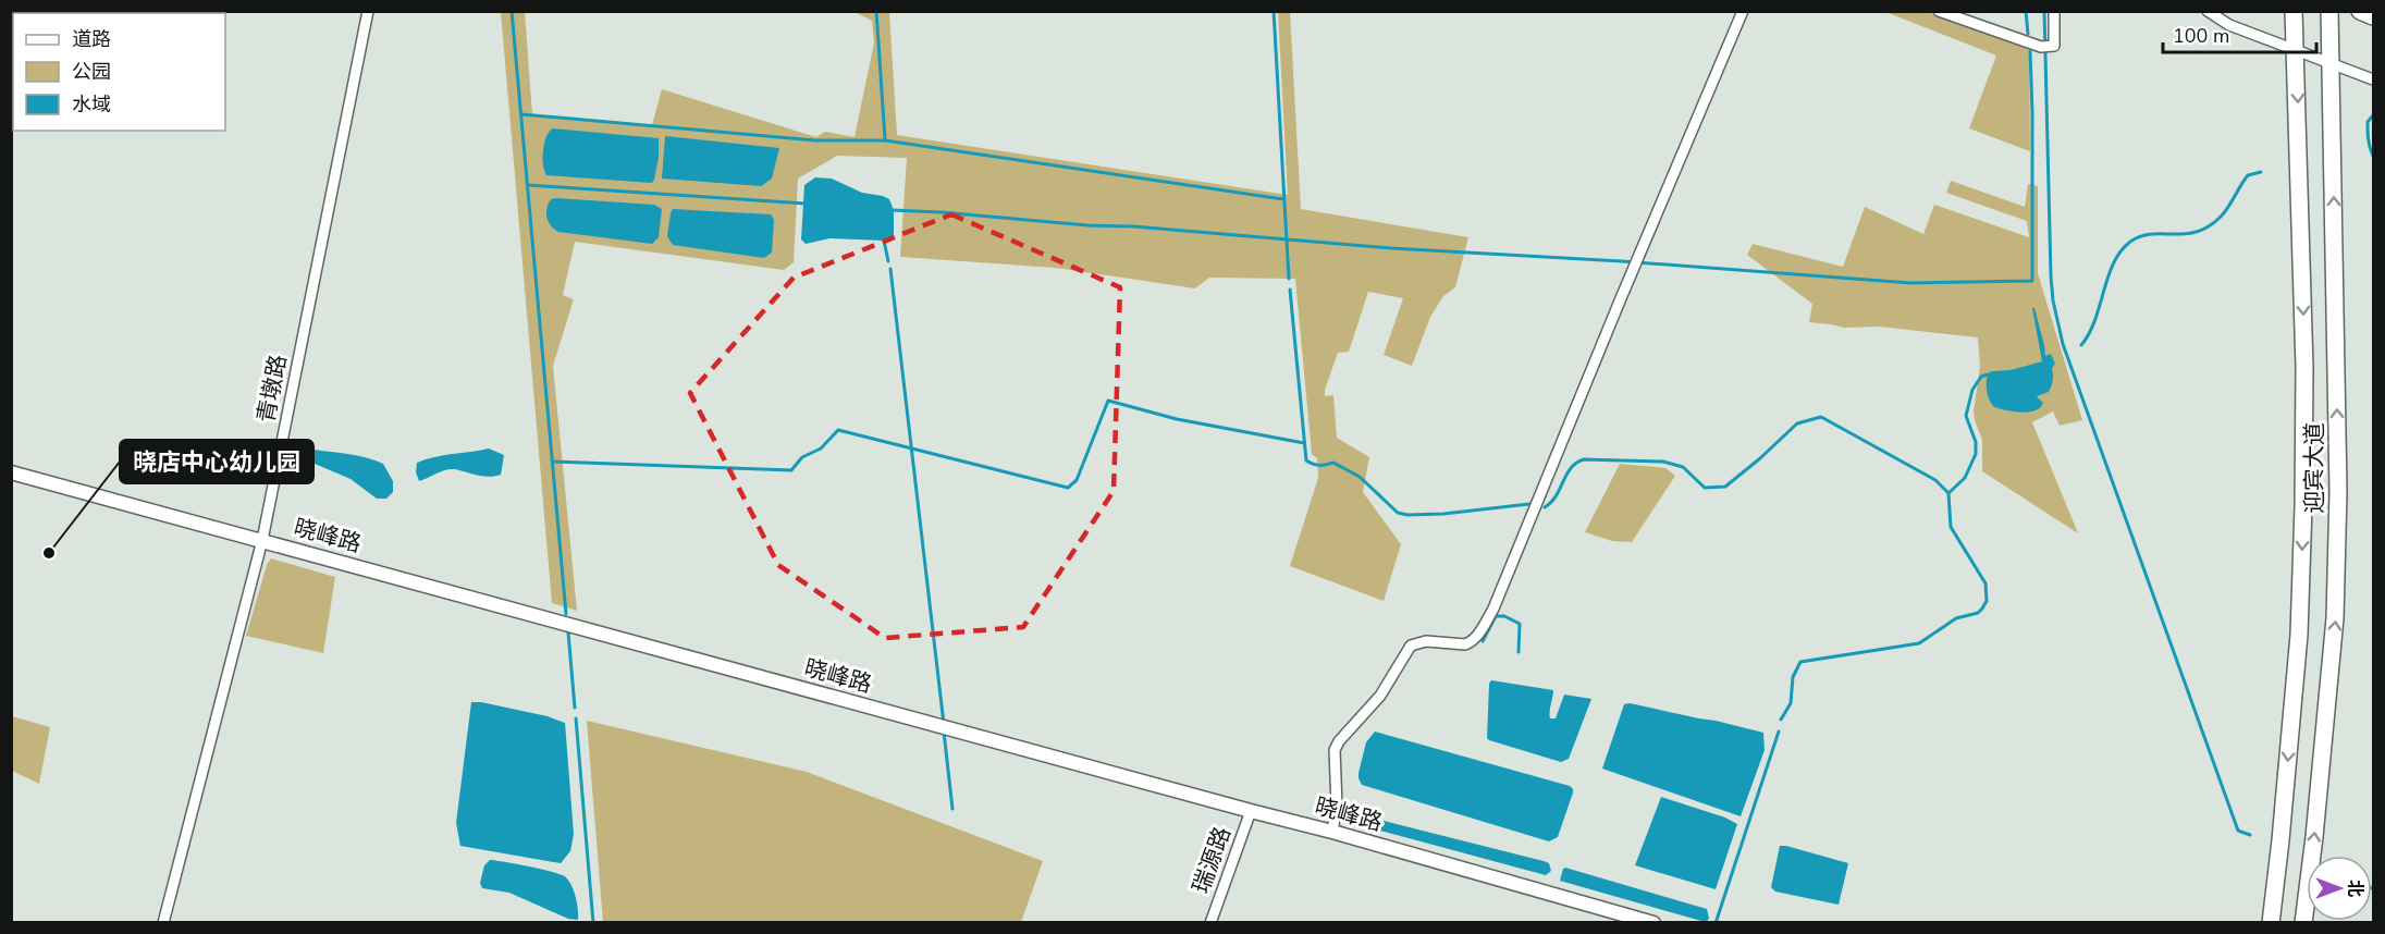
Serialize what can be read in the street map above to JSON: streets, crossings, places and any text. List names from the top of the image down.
{
  "streets": {
    "main road": ["迎宾大道"],
    "street": ["青墩路", "晓峰路", "瑞源路"]
  },
  "crossings": [
    ["青墩路", "晓峰路"],
    ["晓峰路", "瑞源路"]
  ],
  "places": ["晓店中心幼儿园"],
  "legend": ["道路", "公园", "水域"],
  "scale_bar": "100 m",
  "north": "right"
}
